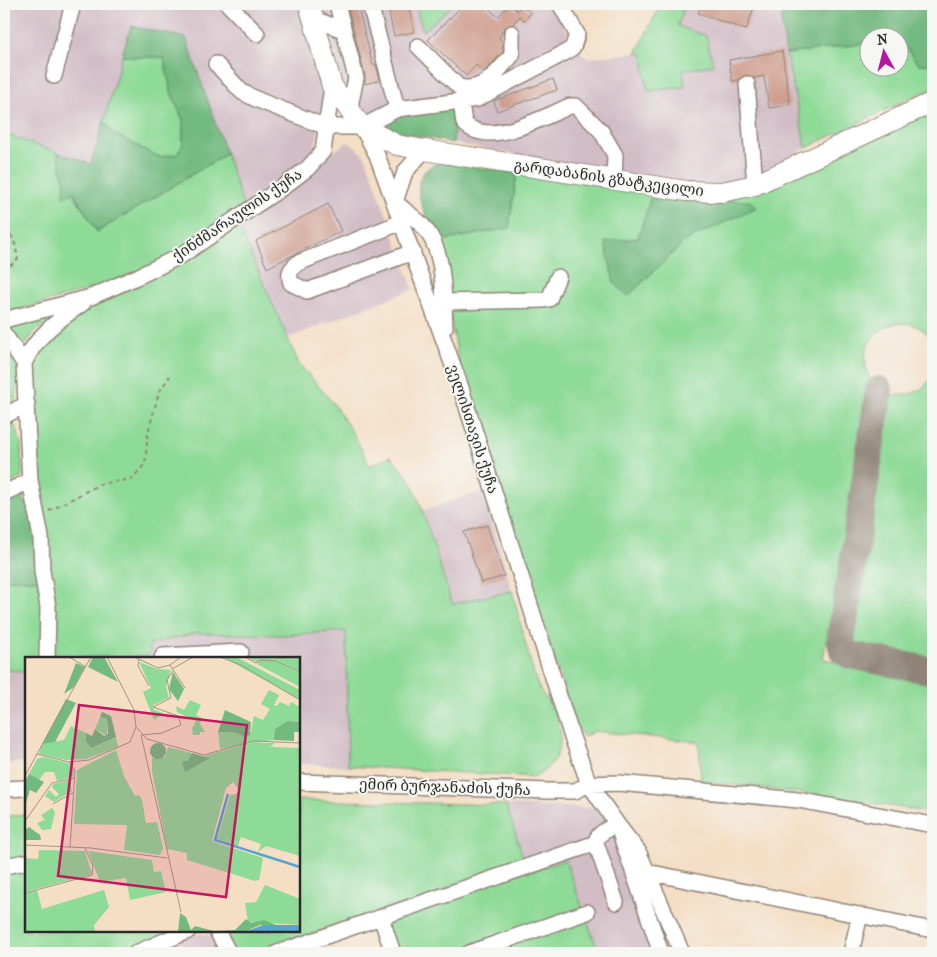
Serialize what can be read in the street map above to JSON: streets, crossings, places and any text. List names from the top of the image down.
{
  "streets": {
    "main road": ["გარდაბანის გზატკეცილი", "ქინძმარაულის ქუჩა", "ველისთავის ქუჩა"],
    "street": ["ემირ ბურჯანაძის ქუჩა"]
  },
  "crossings": [
    ["გარდაბანის გზატკეცილი", "ველისთავის ქუჩა"],
    ["ქინძმარაულის ქუჩა", "ველისთავის ქუჩა"],
    ["ველისთავის ქუჩა", "ემირ ბურჯანაძის ქუჩა"]
  ],
  "north": "top"
}
